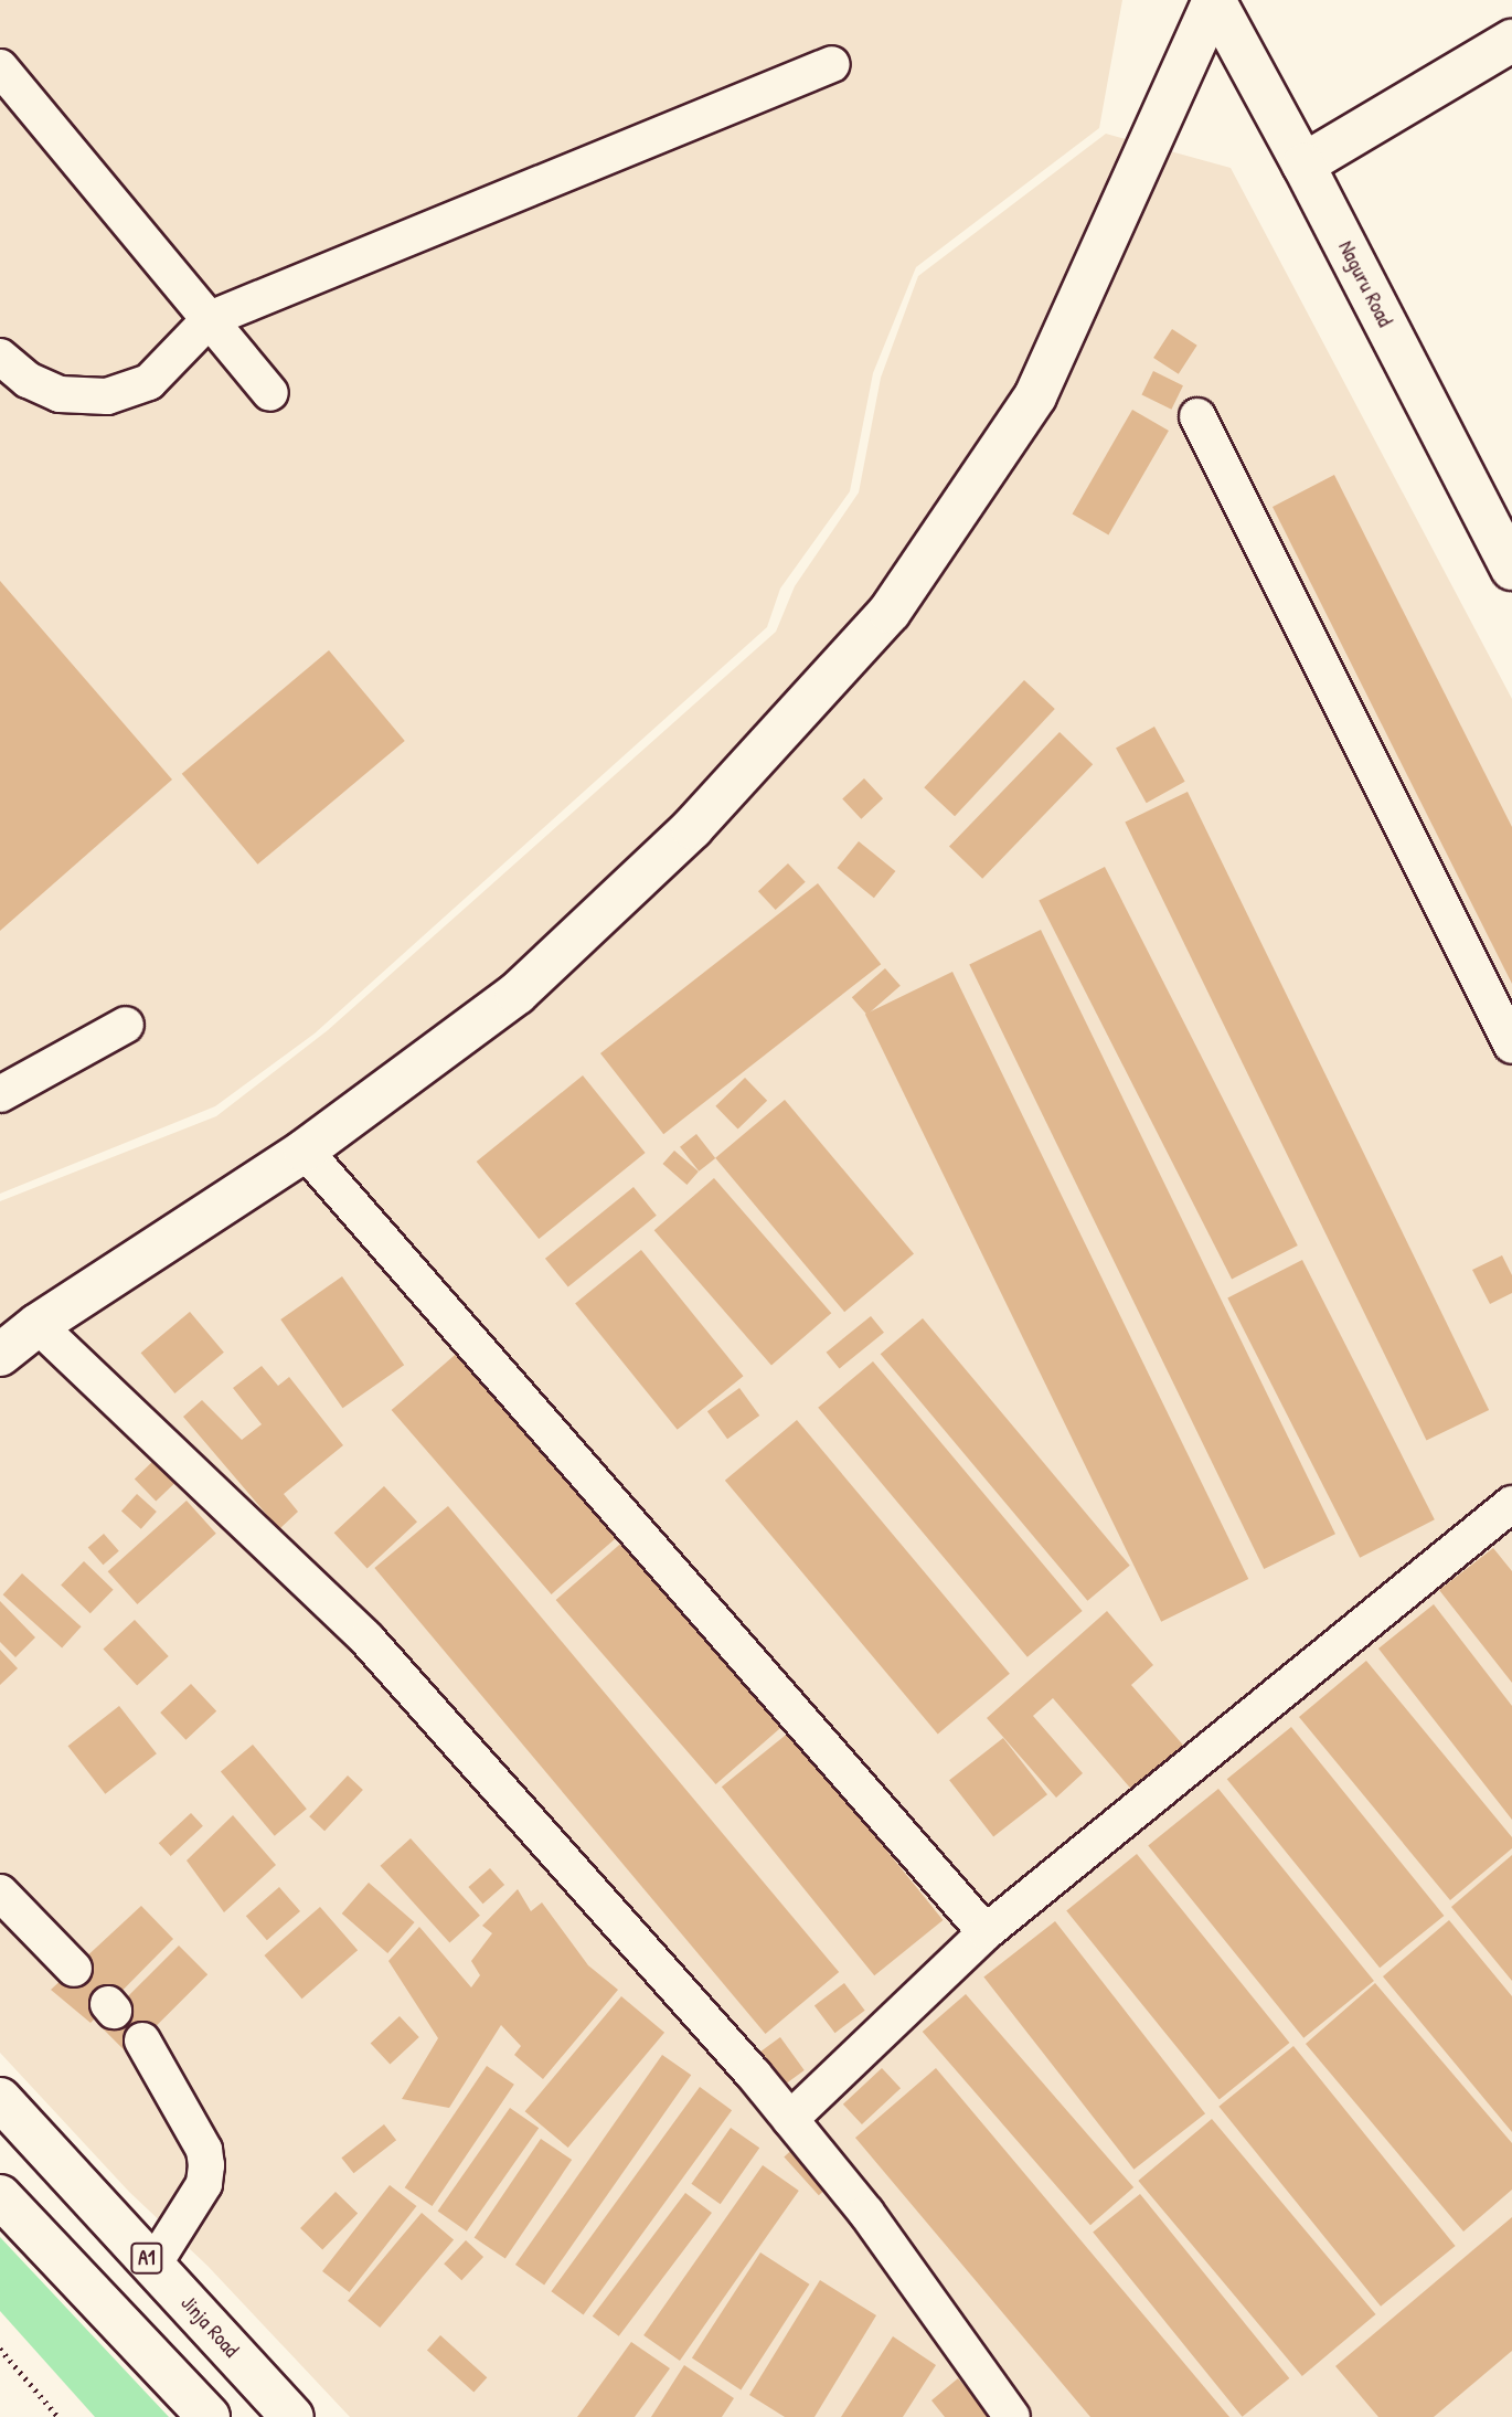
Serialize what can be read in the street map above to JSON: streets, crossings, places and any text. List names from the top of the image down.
{
  "streets": {
    "main road": ["Naguru Road", "A1", "Jinja Road"]
  }
}
